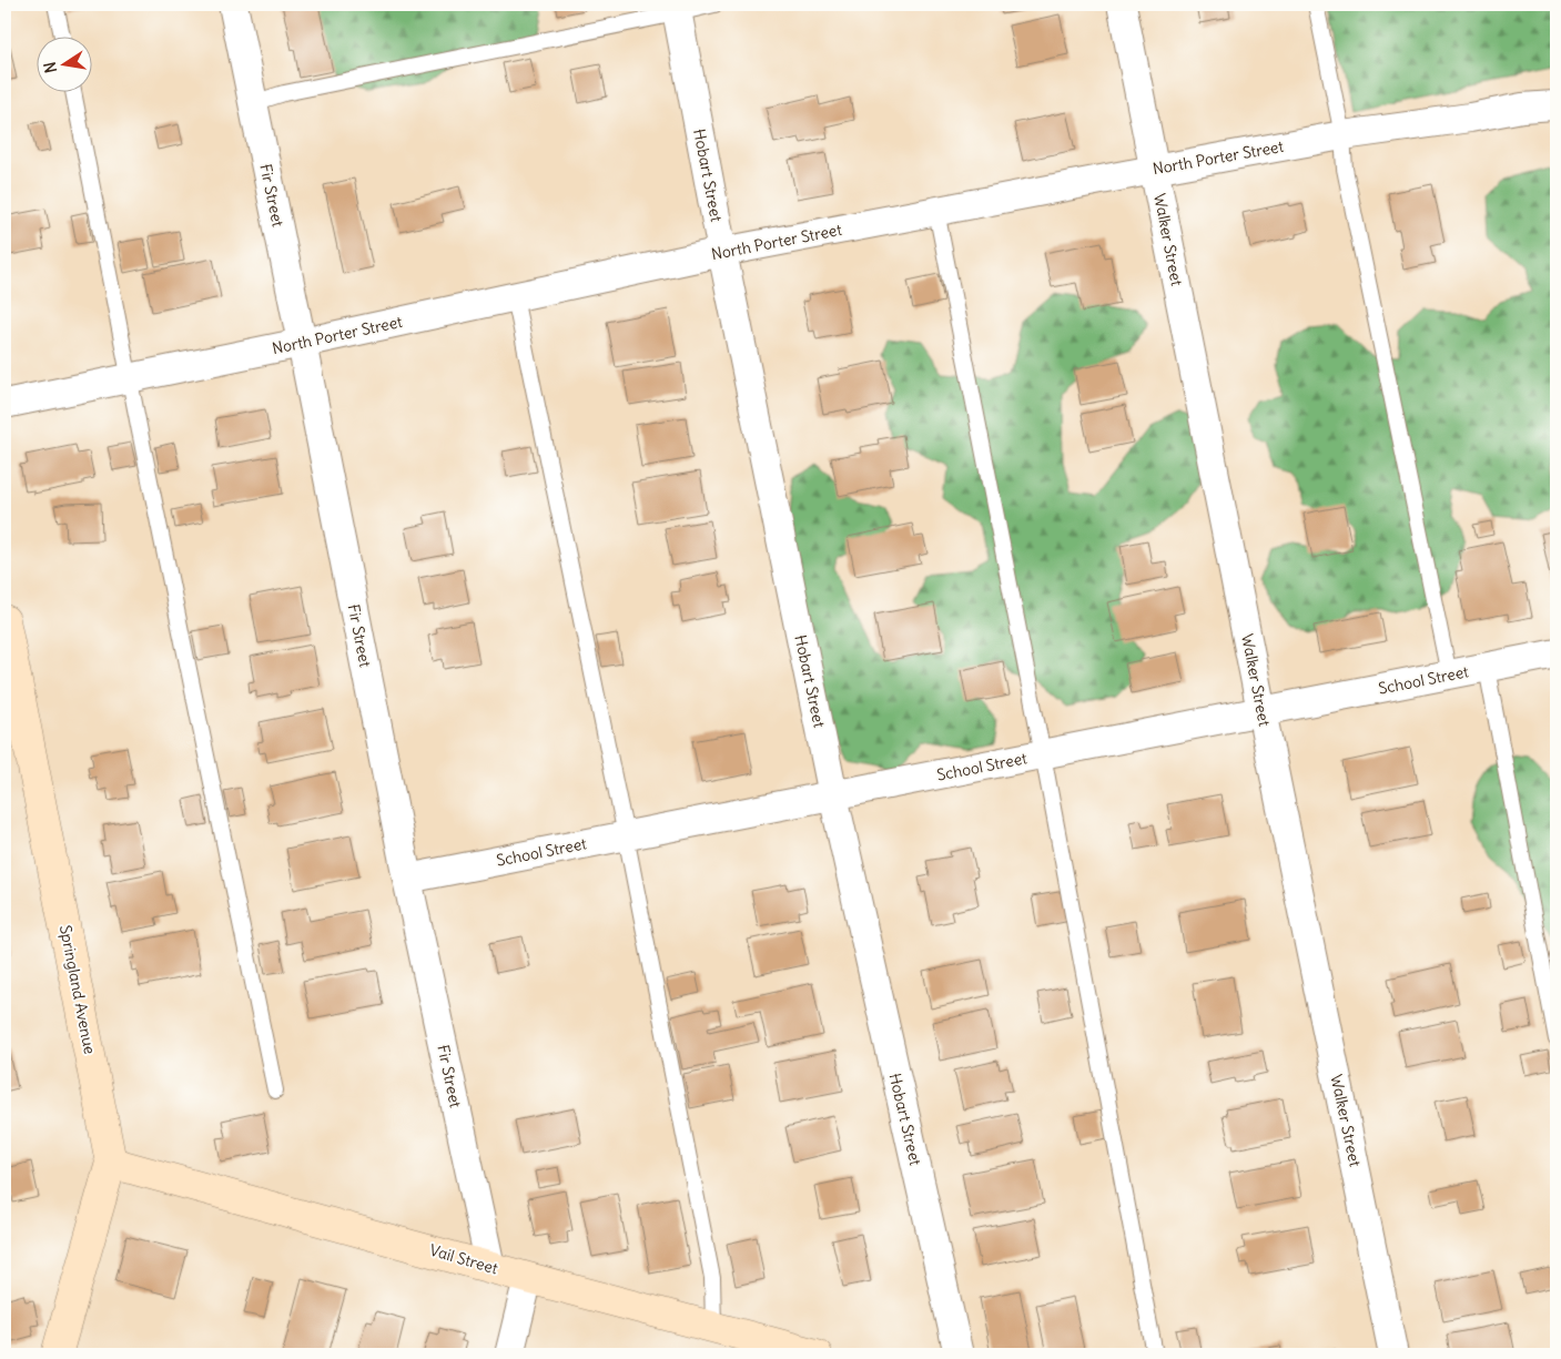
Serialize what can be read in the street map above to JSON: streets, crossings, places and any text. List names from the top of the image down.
{
  "streets": {
    "street": [
      "North Porter Street",
      "Hobart Street",
      "Fir Street",
      "Walker Street",
      "School Street",
      "Springland Avenue",
      "Vail Street"
    ]
  },
  "crossings": [
    ["North Porter Street", "Hobart Street"],
    ["North Porter Street", "Fir Street"],
    ["North Porter Street", "Walker Street"],
    ["Hobart Street", "School Street"],
    ["Fir Street", "School Street"],
    ["Fir Street", "Vail Street"],
    ["Walker Street", "School Street"],
    ["Springland Avenue", "Vail Street"]
  ],
  "north": "left"
}
